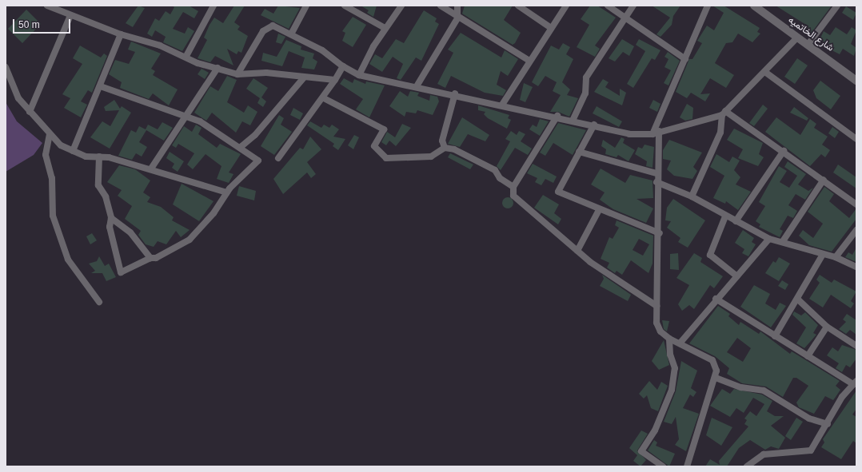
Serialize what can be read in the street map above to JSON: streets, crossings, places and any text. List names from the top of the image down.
{
  "streets": {
    "street": ["شارع الخاتميه"]
  },
  "scale_bar": "50 m"
}
